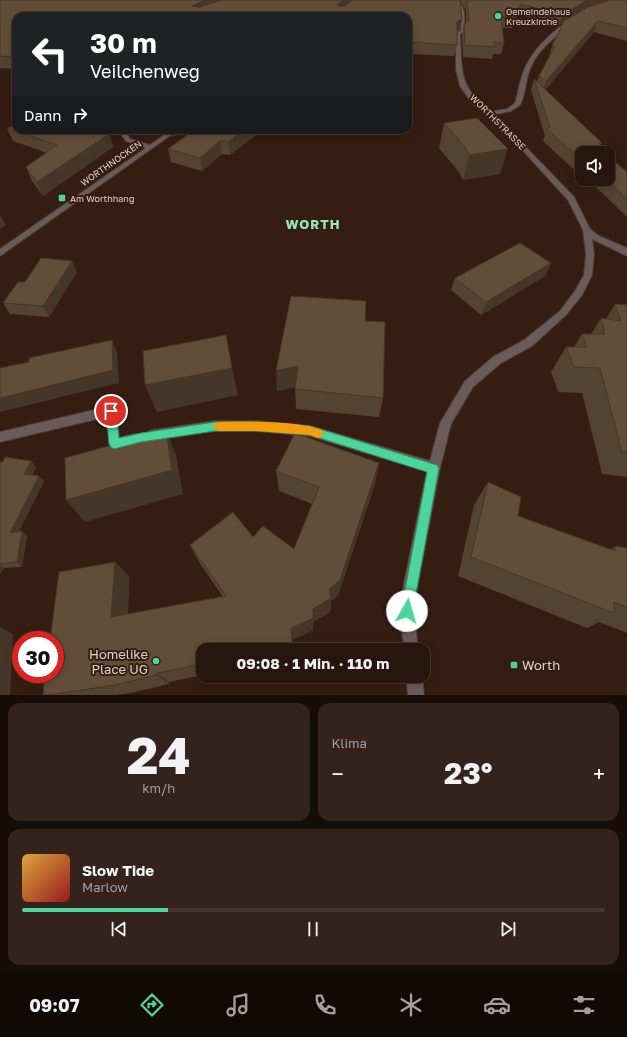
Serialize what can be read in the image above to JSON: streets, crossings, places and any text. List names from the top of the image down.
{
  "streets": {
    "street": ["WORTHSTRASSE", "WORTHNOCKEN"]
  },
  "districts": ["WORTH"],
  "places": {
    "other": ["Gemeindehaus Kreuzkirche", "Homelike Place UG"],
    "transit": ["Am Worthhang", "Worth"]
  },
  "page": {
    "turn": ["30 m", "Veilchenweg"],
    "then": "Dann",
    "limit": "30",
    "trip": "09:08 · 1 Min. · 110 m",
    "tile": [
      ["24", "km/h"],
      "Klima"
    ],
    "heat": ["−", "23°", "+"],
    "song": ["Slow Tide", "Marlow"],
    "tabs": "09:07"
  }
}
